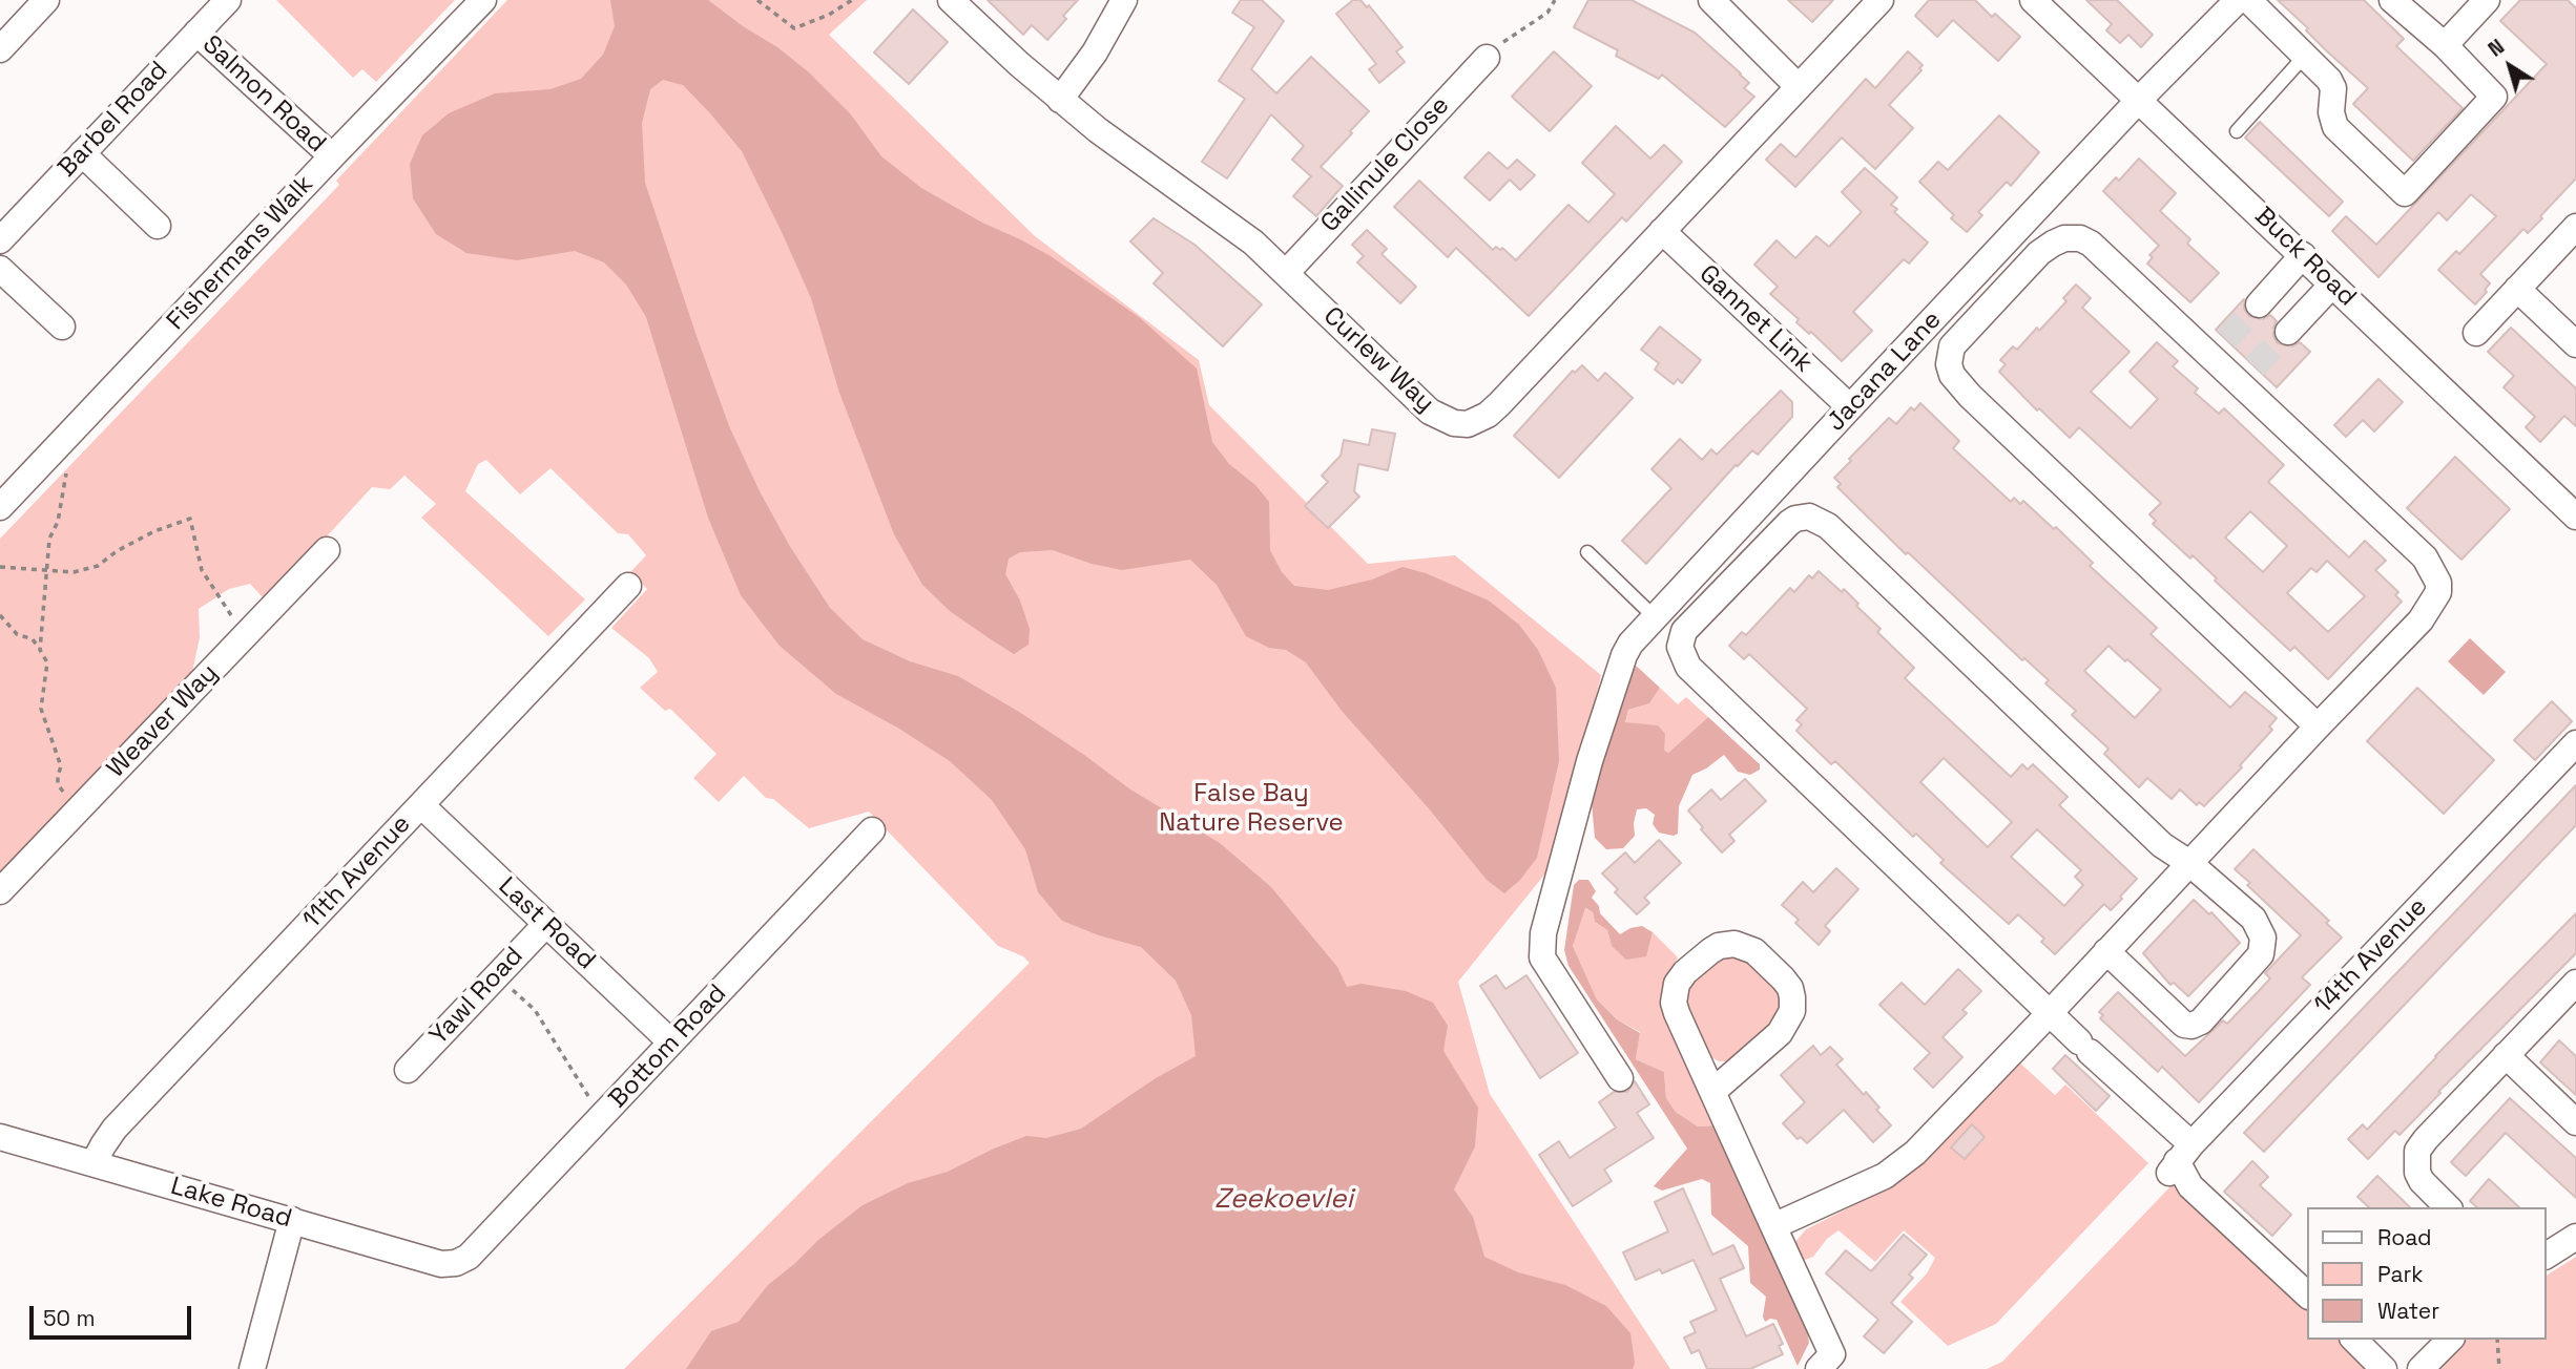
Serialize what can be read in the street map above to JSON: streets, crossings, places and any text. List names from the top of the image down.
{
  "streets": {
    "street": [
      "Salmon Road",
      "Barbel Road",
      "Gallinule Close",
      "Fishermans Walk",
      "Buck Road",
      "Gannet Link",
      "Curlew Way",
      "Jacana Lane",
      "Weaver Way",
      "11th Avenue",
      "Last Road",
      "14th Avenue",
      "Yawl Road",
      "Bottom Road",
      "Lake Road"
    ]
  },
  "crossings": [
    ["Salmon Road", "Barbel Road"],
    ["Salmon Road", "Fishermans Walk"],
    ["Gallinule Close", "Curlew Way"],
    ["Buck Road", "Jacana Lane"],
    ["Gannet Link", "Curlew Way"],
    ["Gannet Link", "Jacana Lane"],
    ["11th Avenue", "Last Road"],
    ["11th Avenue", "Lake Road"],
    ["Last Road", "Yawl Road"],
    ["Last Road", "Bottom Road"],
    ["Bottom Road", "Lake Road"]
  ],
  "water": ["Zeekoevlei"],
  "parks": ["False Bay Nature Reserve"],
  "legend": ["Road", "Park", "Water"],
  "scale_bar": "50 m",
  "north": "top left"
}
